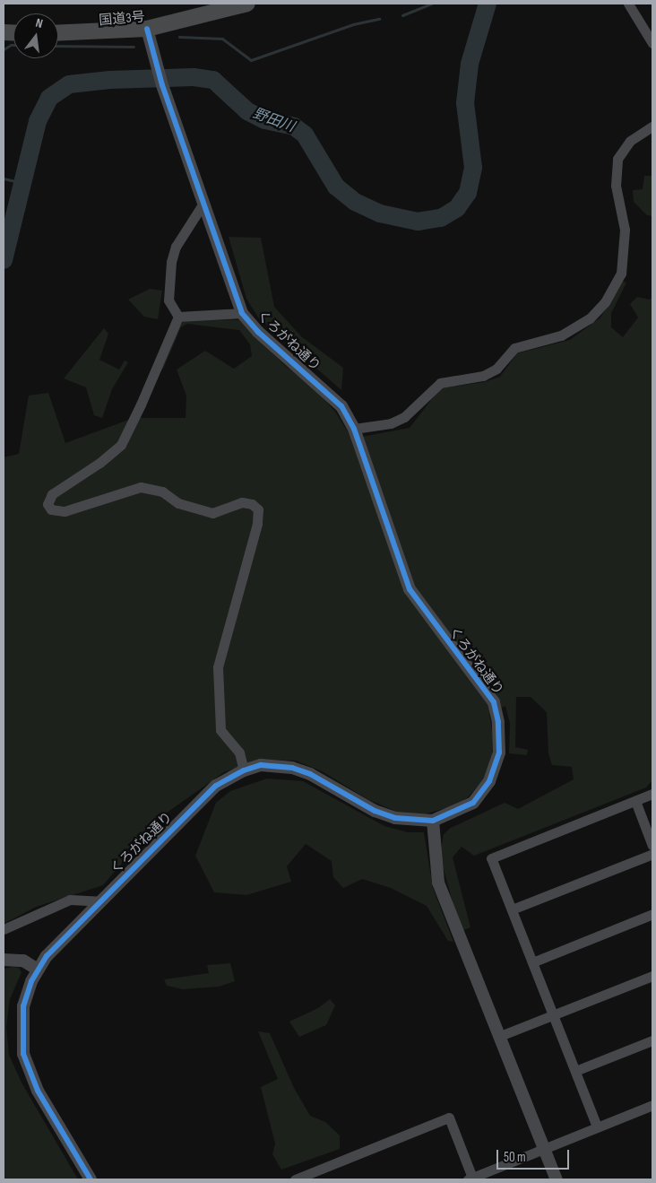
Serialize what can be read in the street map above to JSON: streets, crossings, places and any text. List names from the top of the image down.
{
  "streets": {
    "highway": ["国道3号"],
    "street": ["くろがね通り"]
  },
  "crossings": [
    ["国道3号", "くろがね通り"]
  ],
  "water": ["野田川"],
  "scale_bar": "50 m",
  "north": "top"
}
